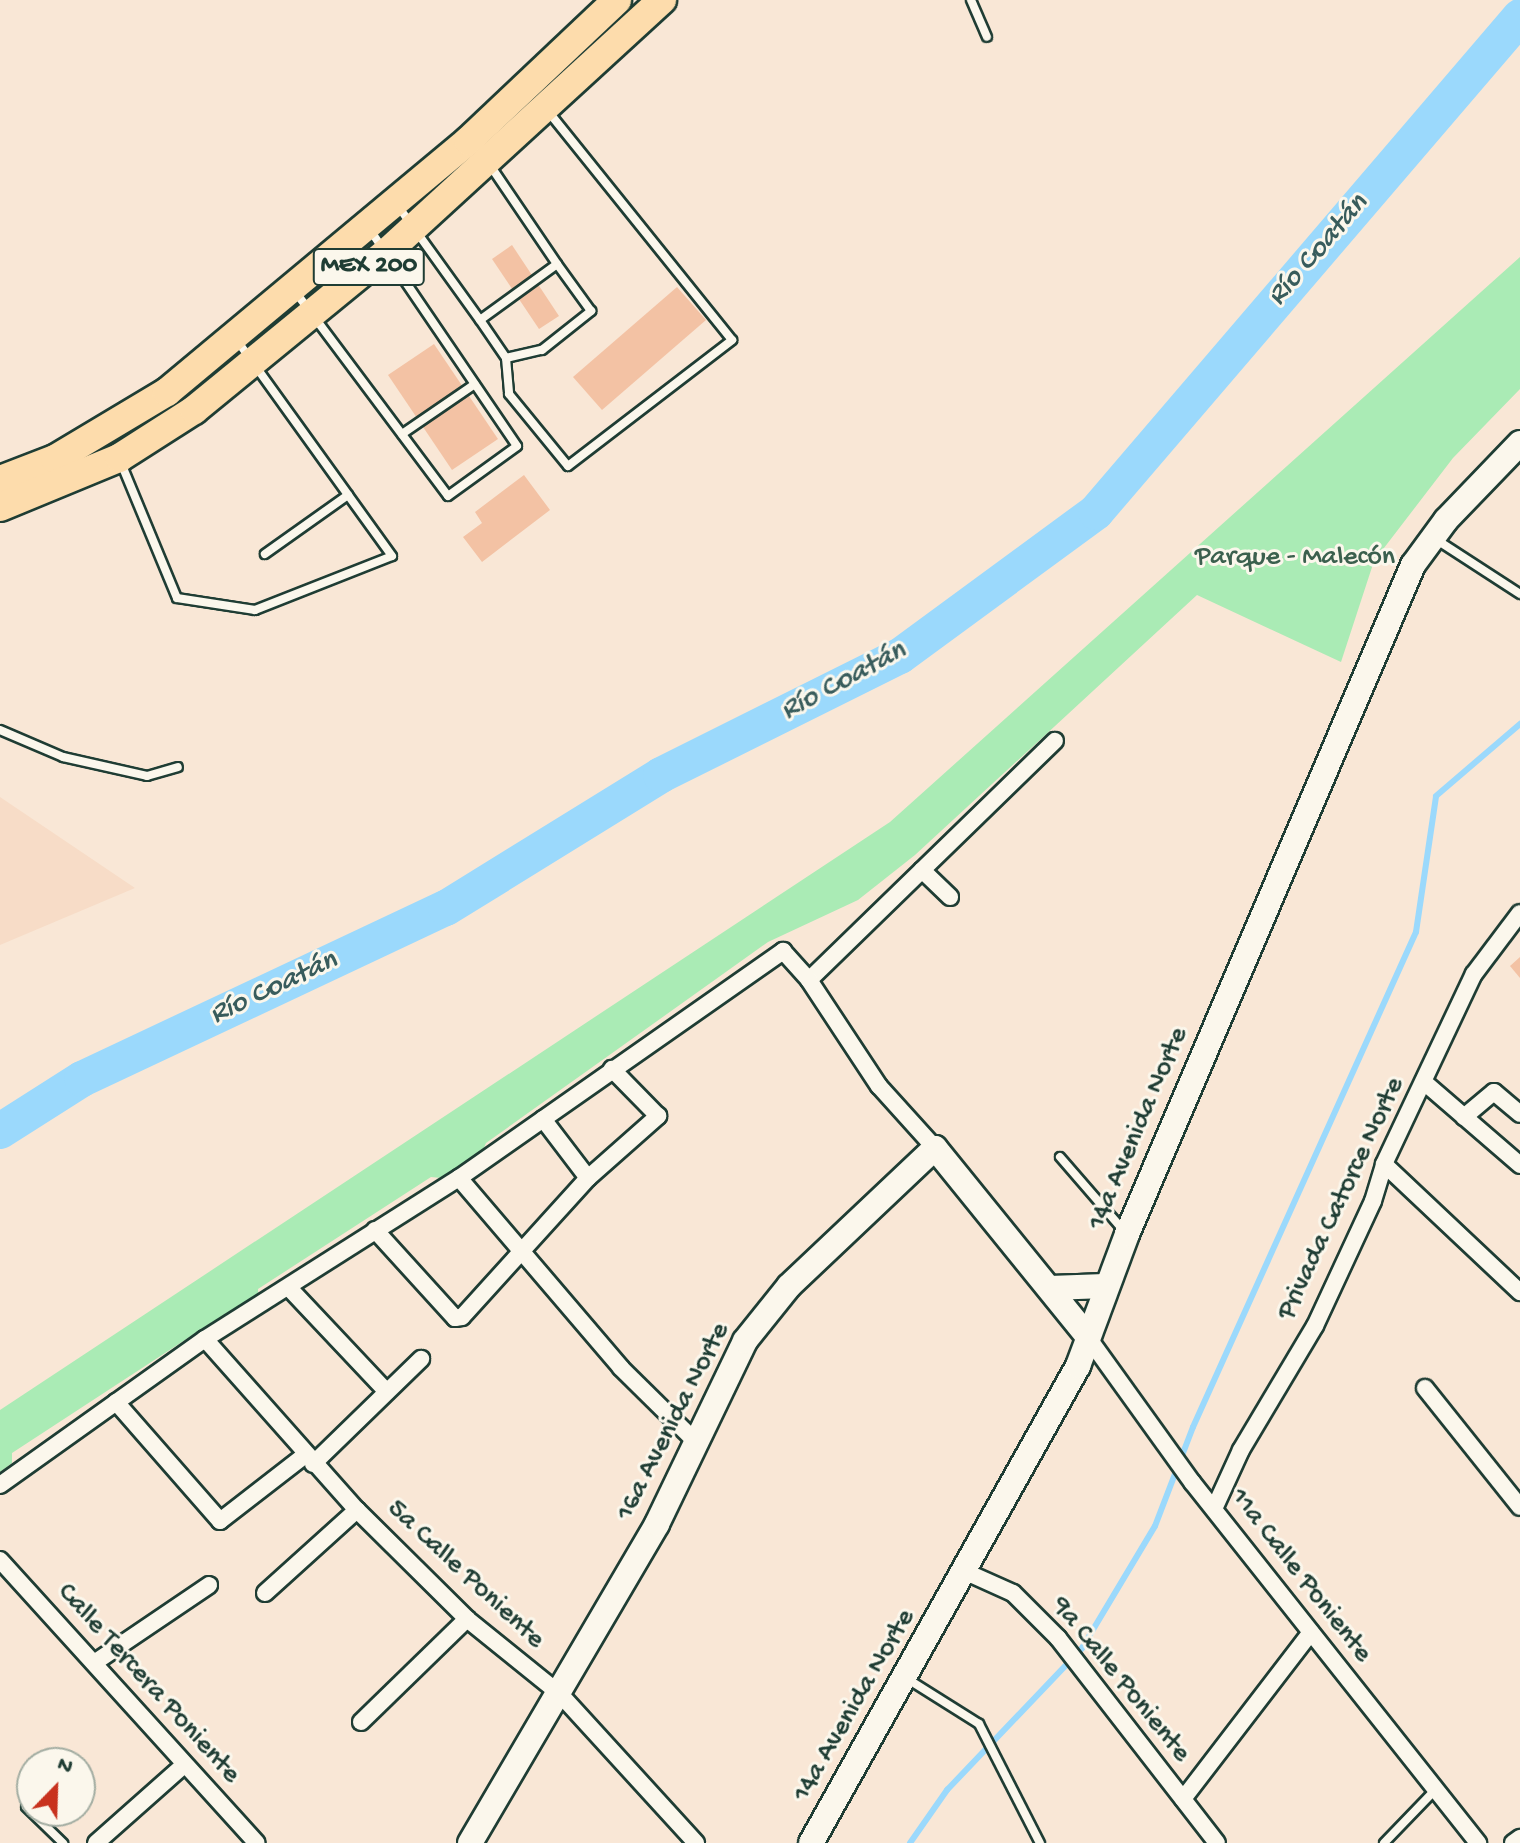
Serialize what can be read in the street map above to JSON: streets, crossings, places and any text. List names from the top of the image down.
{
  "streets": {
    "highway": ["MEX 200"],
    "main road": ["14a Avenida Norte", "16a Avenida Norte"],
    "street": [
      "Privada Catorce Norte",
      "5a Calle Poniente",
      "11a Calle Poniente",
      "9a Calle Poniente",
      "Calle Tercera Poniente"
    ]
  },
  "crossings": [
    ["14a Avenida Norte", "11a Calle Poniente"],
    ["14a Avenida Norte", "9a Calle Poniente"],
    ["Privada Catorce Norte", "11a Calle Poniente"],
    ["16a Avenida Norte", "5a Calle Poniente"]
  ],
  "water": ["Río Coatán"],
  "parks": ["Parque - Malecón"],
  "north": "top right"
}
